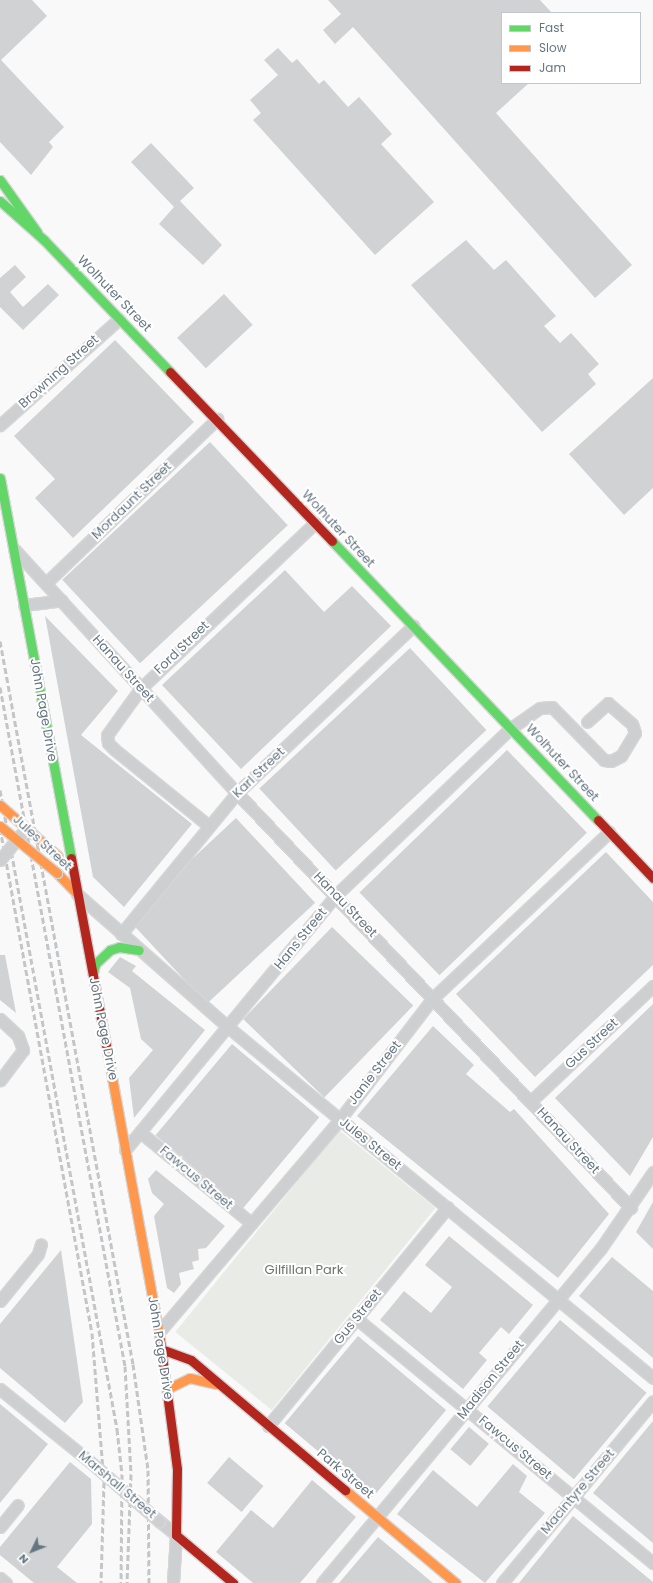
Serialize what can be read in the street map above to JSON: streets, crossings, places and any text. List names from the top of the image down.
{
  "streets": {
    "main road": [
      "Wolhuter Street",
      "John Page Drive",
      "Jules Street",
      "Park Street",
      "Marshall Street"
    ],
    "street": [
      "Browning Street",
      "Mordaunt Street",
      "Ford Street",
      "Hanau Street",
      "Karl Street",
      "Hans Street",
      "Gus Street",
      "Janie Street",
      "Fawcus Street",
      "Madison Street",
      "Macintyre Street"
    ]
  },
  "crossings": [
    ["Wolhuter Street", "Browning Street"],
    ["Wolhuter Street", "Mordaunt Street"],
    ["Wolhuter Street", "Ford Street"],
    ["Wolhuter Street", "Karl Street"],
    ["Wolhuter Street", "Hans Street"],
    ["Wolhuter Street", "Janie Street"],
    ["Mordaunt Street", "Hanau Street"],
    ["Ford Street", "Hanau Street"],
    ["Ford Street", "Karl Street"],
    ["Hanau Street", "John Page Drive"],
    ["Hanau Street", "Karl Street"],
    ["Hanau Street", "Hans Street"],
    ["Hanau Street", "Gus Street"],
    ["Hanau Street", "Janie Street"],
    ["Hanau Street", "Madison Street"],
    ["John Page Drive", "Jules Street"],
    ["John Page Drive", "Hans Street"],
    ["John Page Drive", "Janie Street"],
    ["John Page Drive", "Park Street"],
    ["John Page Drive", "Marshall Street"],
    ["Karl Street", "Jules Street"],
    ["Jules Street", "Hans Street"],
    ["Jules Street", "Gus Street"],
    ["Jules Street", "Janie Street"],
    ["Jules Street", "Madison Street"],
    ["Hans Street", "Fawcus Street"],
    ["Gus Street", "Fawcus Street"],
    ["Gus Street", "Park Street"],
    ["Janie Street", "Fawcus Street"],
    ["Fawcus Street", "Madison Street"],
    ["Fawcus Street", "Macintyre Street"],
    ["Madison Street", "Park Street"]
  ],
  "parks": ["Gilfillan Park"],
  "legend": ["Fast", "Slow", "Jam"],
  "north": "bottom left"
}
